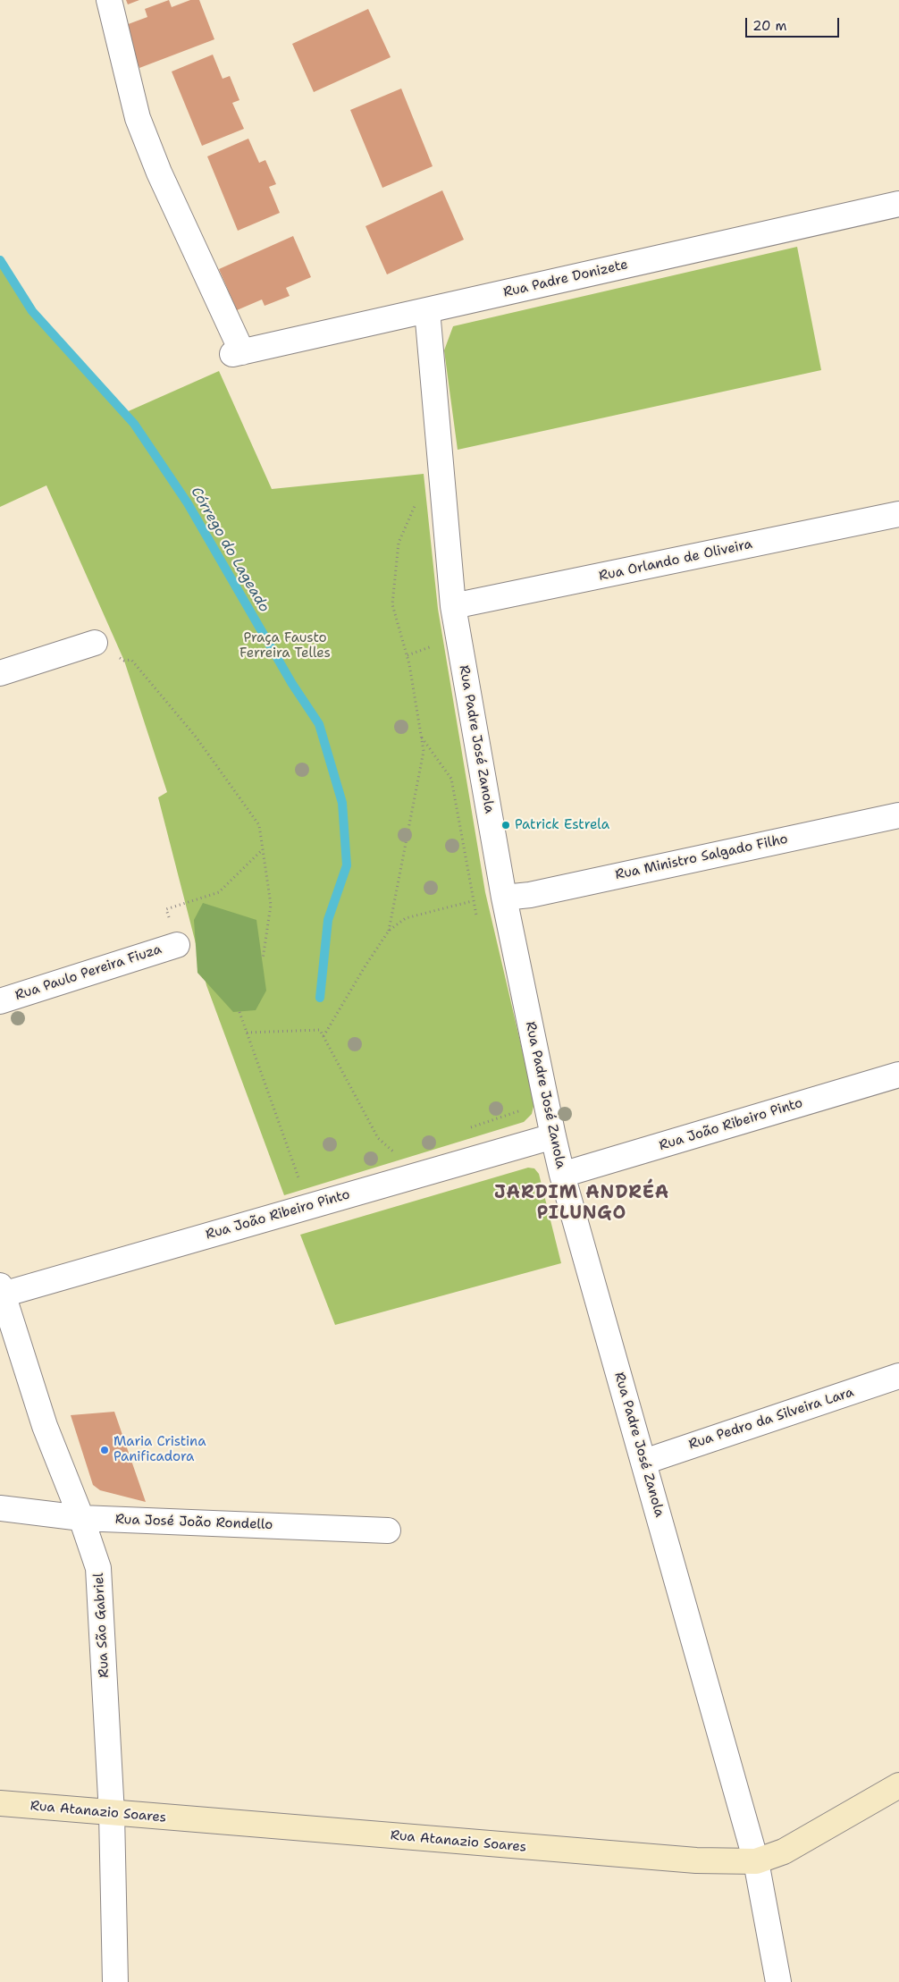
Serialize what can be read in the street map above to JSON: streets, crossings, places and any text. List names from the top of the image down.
{
  "streets": {
    "main road": ["Rua Atanazio Soares"],
    "street": [
      "Rua Padre Donizete",
      "Rua Orlando de Oliveira",
      "Rua Padre José Zanola",
      "Rua Ministro Salgado Filho",
      "Rua Paulo Pereira Fiuza",
      "Rua João Ribeiro Pinto",
      "Rua Pedro da Silveira Lara",
      "Rua José João Rondello",
      "Rua São Gabriel"
    ]
  },
  "crossings": [
    ["Rua Padre Donizete", "Rua Padre José Zanola"],
    ["Rua Orlando de Oliveira", "Rua Padre José Zanola"],
    ["Rua Padre José Zanola", "Rua Ministro Salgado Filho"],
    ["Rua Padre José Zanola", "Rua João Ribeiro Pinto"],
    ["Rua Padre José Zanola", "Rua Pedro da Silveira Lara"],
    ["Rua Padre José Zanola", "Rua Atanazio Soares"],
    ["Rua João Ribeiro Pinto", "Rua São Gabriel"],
    ["Rua José João Rondello", "Rua São Gabriel"],
    ["Rua São Gabriel", "Rua Atanazio Soares"]
  ],
  "districts": ["JARDIM ANDRÉA PILUNGO"],
  "water": ["Córrego do Lageado"],
  "parks": ["Praça Fausto Ferreira Telles"],
  "places": ["Patrick Estrela", "Maria Cristina Panificadora"],
  "scale_bar": "20 m"
}
